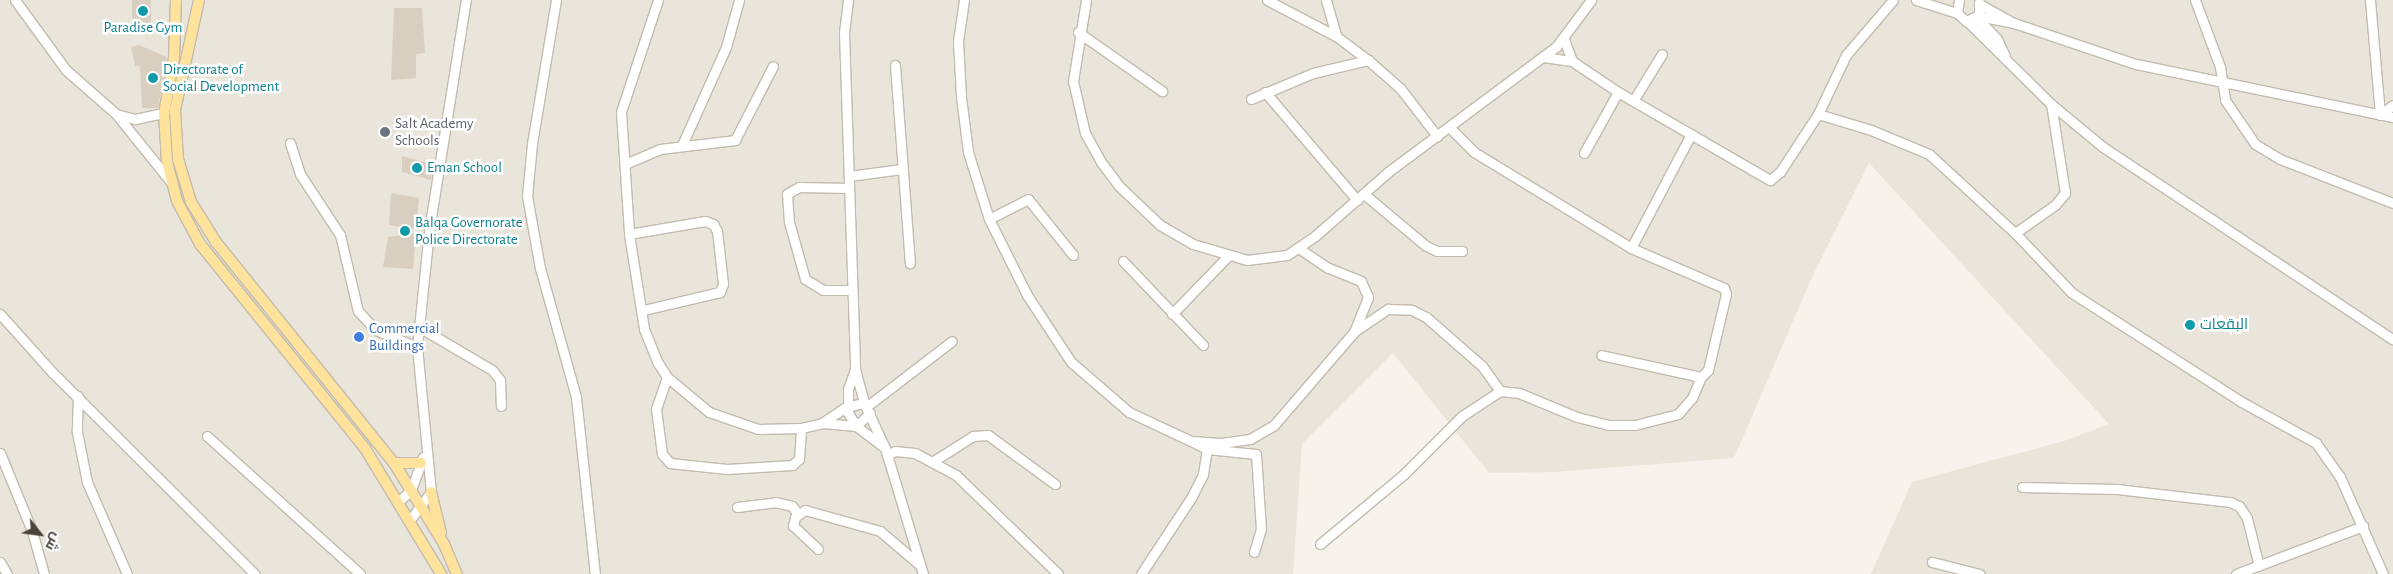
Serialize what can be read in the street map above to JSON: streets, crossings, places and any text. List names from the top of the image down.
{
  "places": [
    "Paradise Gym",
    "Directorate of Social Development",
    "Salt Academy Schools",
    "Eman School",
    "Balqa Governorate Police Directorate",
    "البقعات",
    "Commercial Buildings"
  ],
  "north": "bottom right"
}
